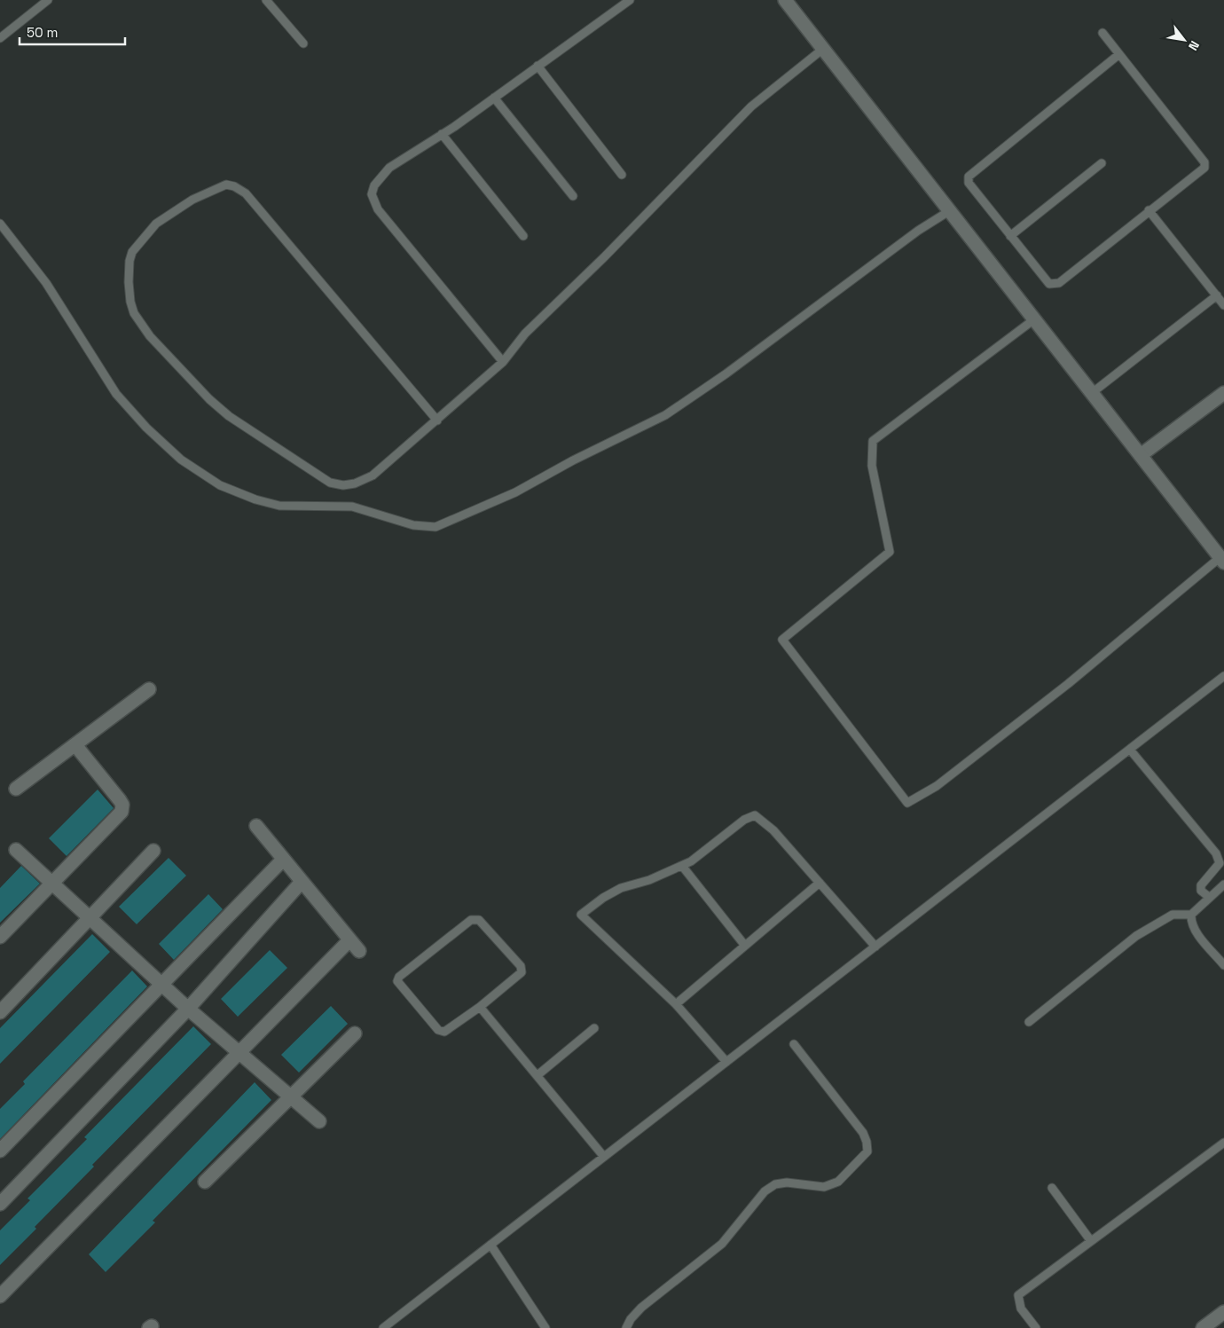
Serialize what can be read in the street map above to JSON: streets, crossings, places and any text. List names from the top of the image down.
{
  "scale_bar": "50 m",
  "north": "bottom right"
}
